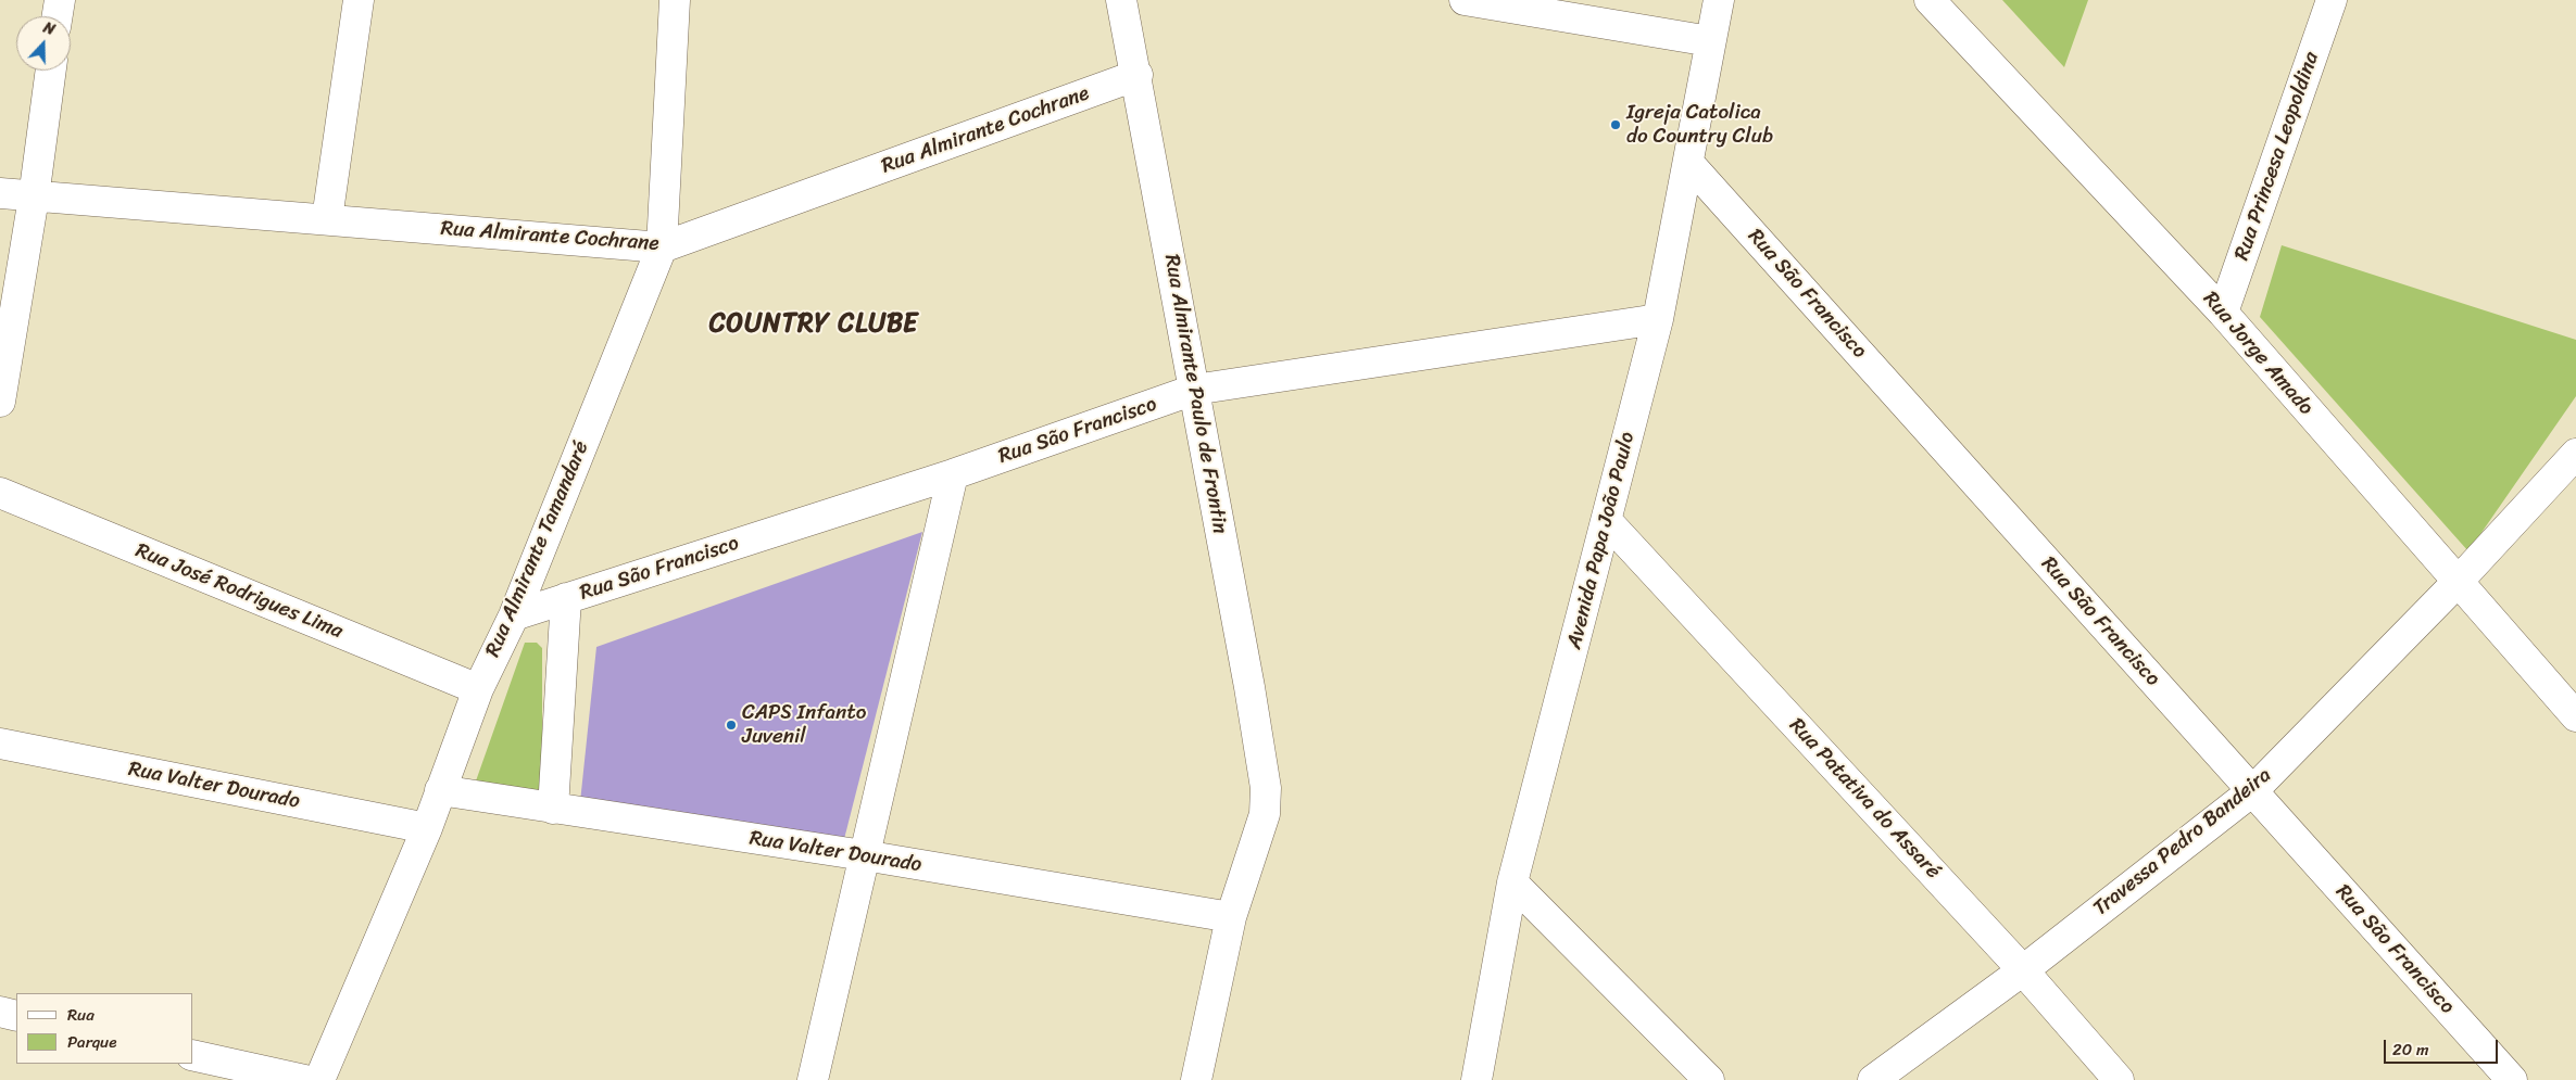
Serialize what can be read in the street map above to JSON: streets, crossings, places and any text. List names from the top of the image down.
{
  "streets": {
    "street": [
      "Rua Almirante Cochrane",
      "Rua Princesa Leopoldina",
      "Rua São Francisco",
      "Rua Jorge Amado",
      "Rua Almirante Paulo de Frontin",
      "Avenida Papa João Paulo",
      "Rua Almirante Tamandaré",
      "Rua José Rodrigues Lima",
      "Rua Valter Dourado",
      "Rua Patativa do Assaré",
      "Travessa Pedro Bandeira"
    ]
  },
  "crossings": [
    ["Rua Almirante Cochrane", "Rua Almirante Paulo de Frontin"],
    ["Rua Almirante Cochrane", "Rua Almirante Tamandaré"],
    ["Rua Princesa Leopoldina", "Rua Jorge Amado"],
    ["Rua São Francisco", "Rua Almirante Paulo de Frontin"],
    ["Rua São Francisco", "Avenida Papa João Paulo"],
    ["Rua São Francisco", "Rua Almirante Tamandaré"],
    ["Rua São Francisco", "Travessa Pedro Bandeira"],
    ["Rua Jorge Amado", "Travessa Pedro Bandeira"],
    ["Rua Almirante Paulo de Frontin", "Rua Valter Dourado"],
    ["Avenida Papa João Paulo", "Rua Patativa do Assaré"],
    ["Rua Almirante Tamandaré", "Rua José Rodrigues Lima"],
    ["Rua Almirante Tamandaré", "Rua Valter Dourado"],
    ["Rua Patativa do Assaré", "Travessa Pedro Bandeira"]
  ],
  "districts": ["COUNTRY CLUBE"],
  "places": ["Igreja Catolica do Country Club", "CAPS Infanto Juvenil"],
  "legend": ["Rua", "Parque"],
  "scale_bar": "20 m",
  "north": "top"
}
